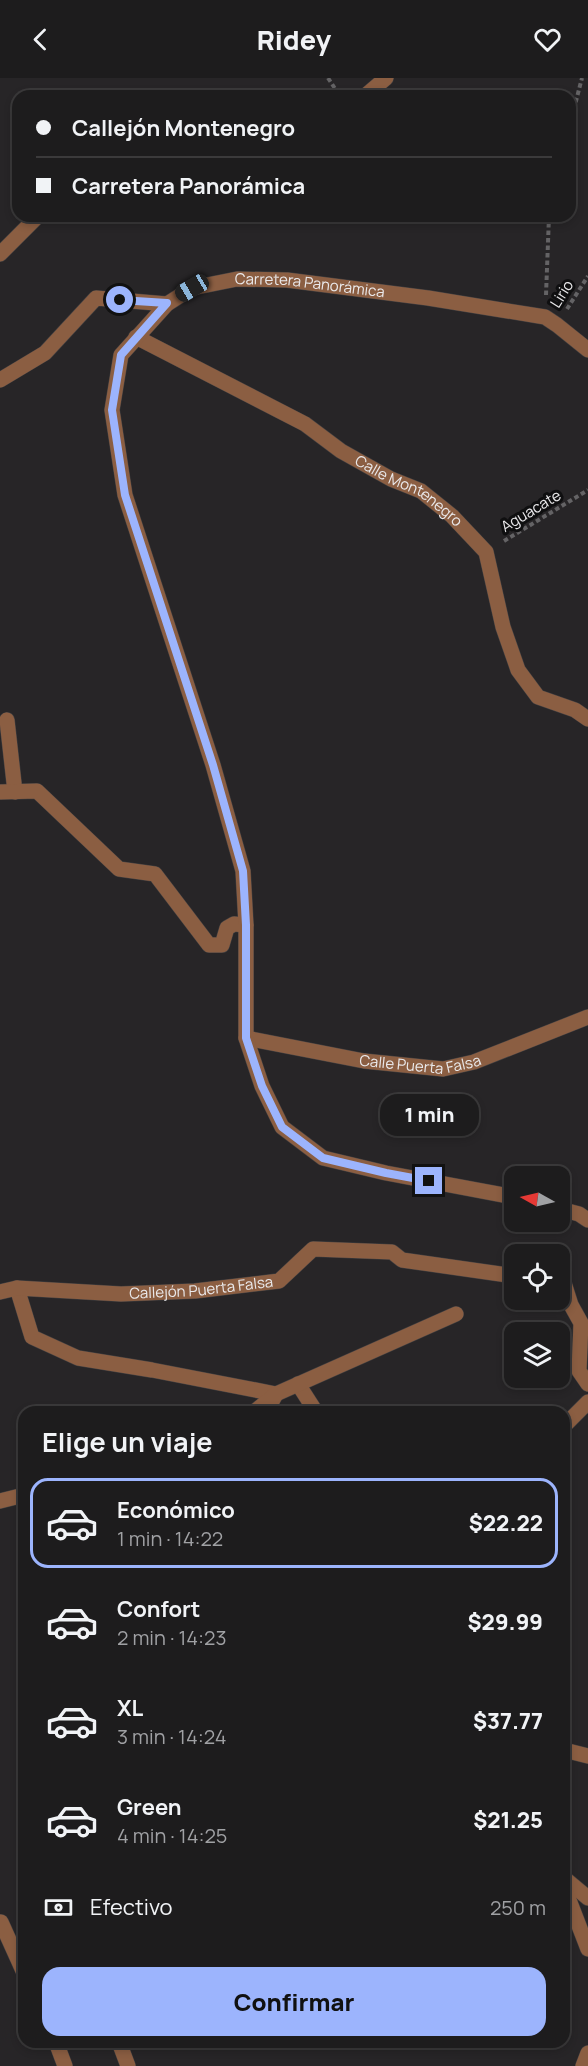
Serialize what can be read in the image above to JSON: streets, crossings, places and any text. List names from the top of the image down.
{
  "streets": {
    "street": [
      "Carretera Panorámica",
      "Calle Montenegro",
      "Calle Puerta Falsa",
      "Callejón Puerta Falsa"
    ],
    "path": ["Lirio", "Aguacate"]
  },
  "crossings": [
    ["Carretera Panorámica", "Lirio"],
    ["Carretera Panorámica", "Calle Montenegro"],
    ["Carretera Panorámica", "Calle Puerta Falsa"],
    ["Calle Montenegro", "Aguacate"]
  ],
  "north": "left",
  "page": {
    "header": "Ridey",
    "banner": ["Callejón Montenegro", "Carretera Panorámica"],
    "bubble": "1 min",
    "heading": "Elige un viaje",
    "list": [
      {
        "name": "Económico",
        "note": "1 min · 14:22",
        "value": "$22.22"
      },
      {
        "name": "Confort",
        "note": "2 min · 14:23",
        "value": "$29.99"
      },
      {
        "name": "XL",
        "note": "3 min · 14:24",
        "value": "$37.77"
      },
      {
        "name": "Green",
        "note": "4 min · 14:25",
        "value": "$21.25"
      }
    ],
    "pay": ["Efectivo", "250 m"],
    "buttons": "Confirmar"
  }
}
